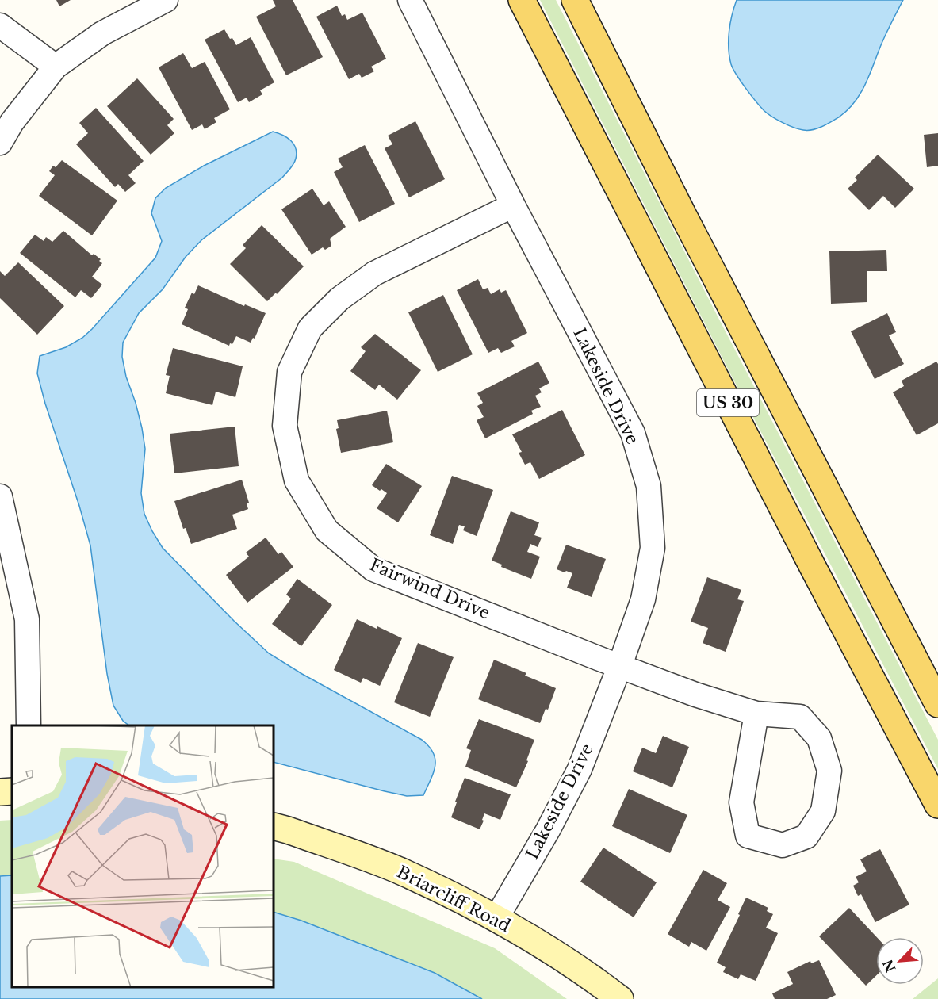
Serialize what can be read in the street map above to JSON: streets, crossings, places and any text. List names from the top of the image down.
{
  "streets": {
    "main road": ["US 30"],
    "street": ["Lakeside Drive", "Fairwind Drive", "Briarcliff Road"]
  },
  "crossings": [
    ["Lakeside Drive", "Fairwind Drive"],
    ["Lakeside Drive", "Briarcliff Road"]
  ],
  "north": "bottom left"
}
